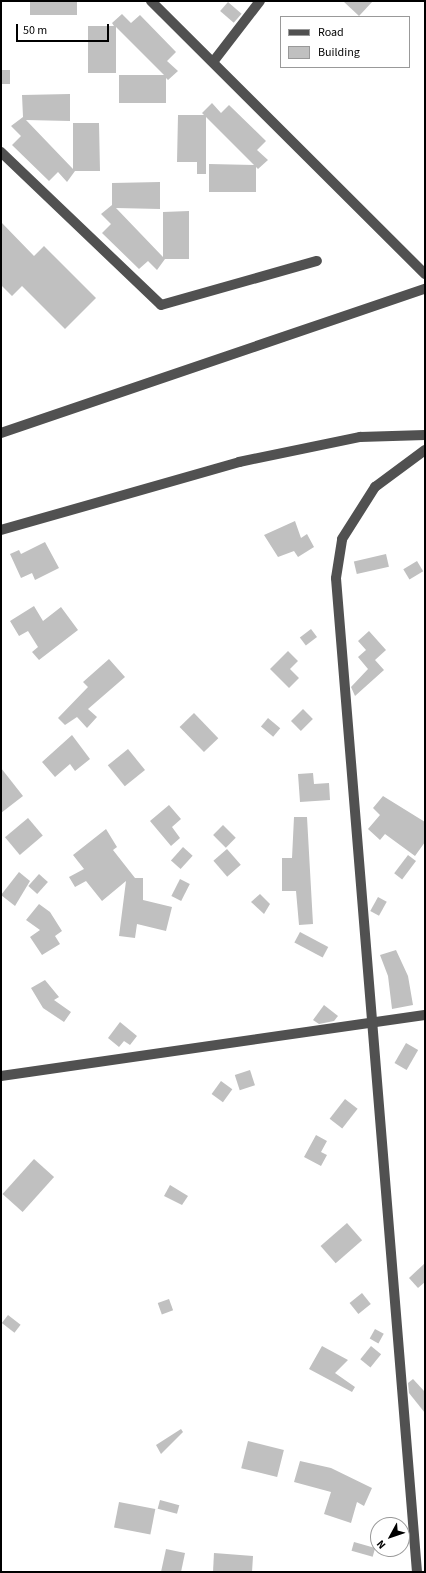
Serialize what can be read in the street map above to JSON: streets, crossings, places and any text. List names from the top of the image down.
{
  "legend": ["Road", "Building"],
  "scale_bar": "50 m",
  "north": "bottom left"
}
